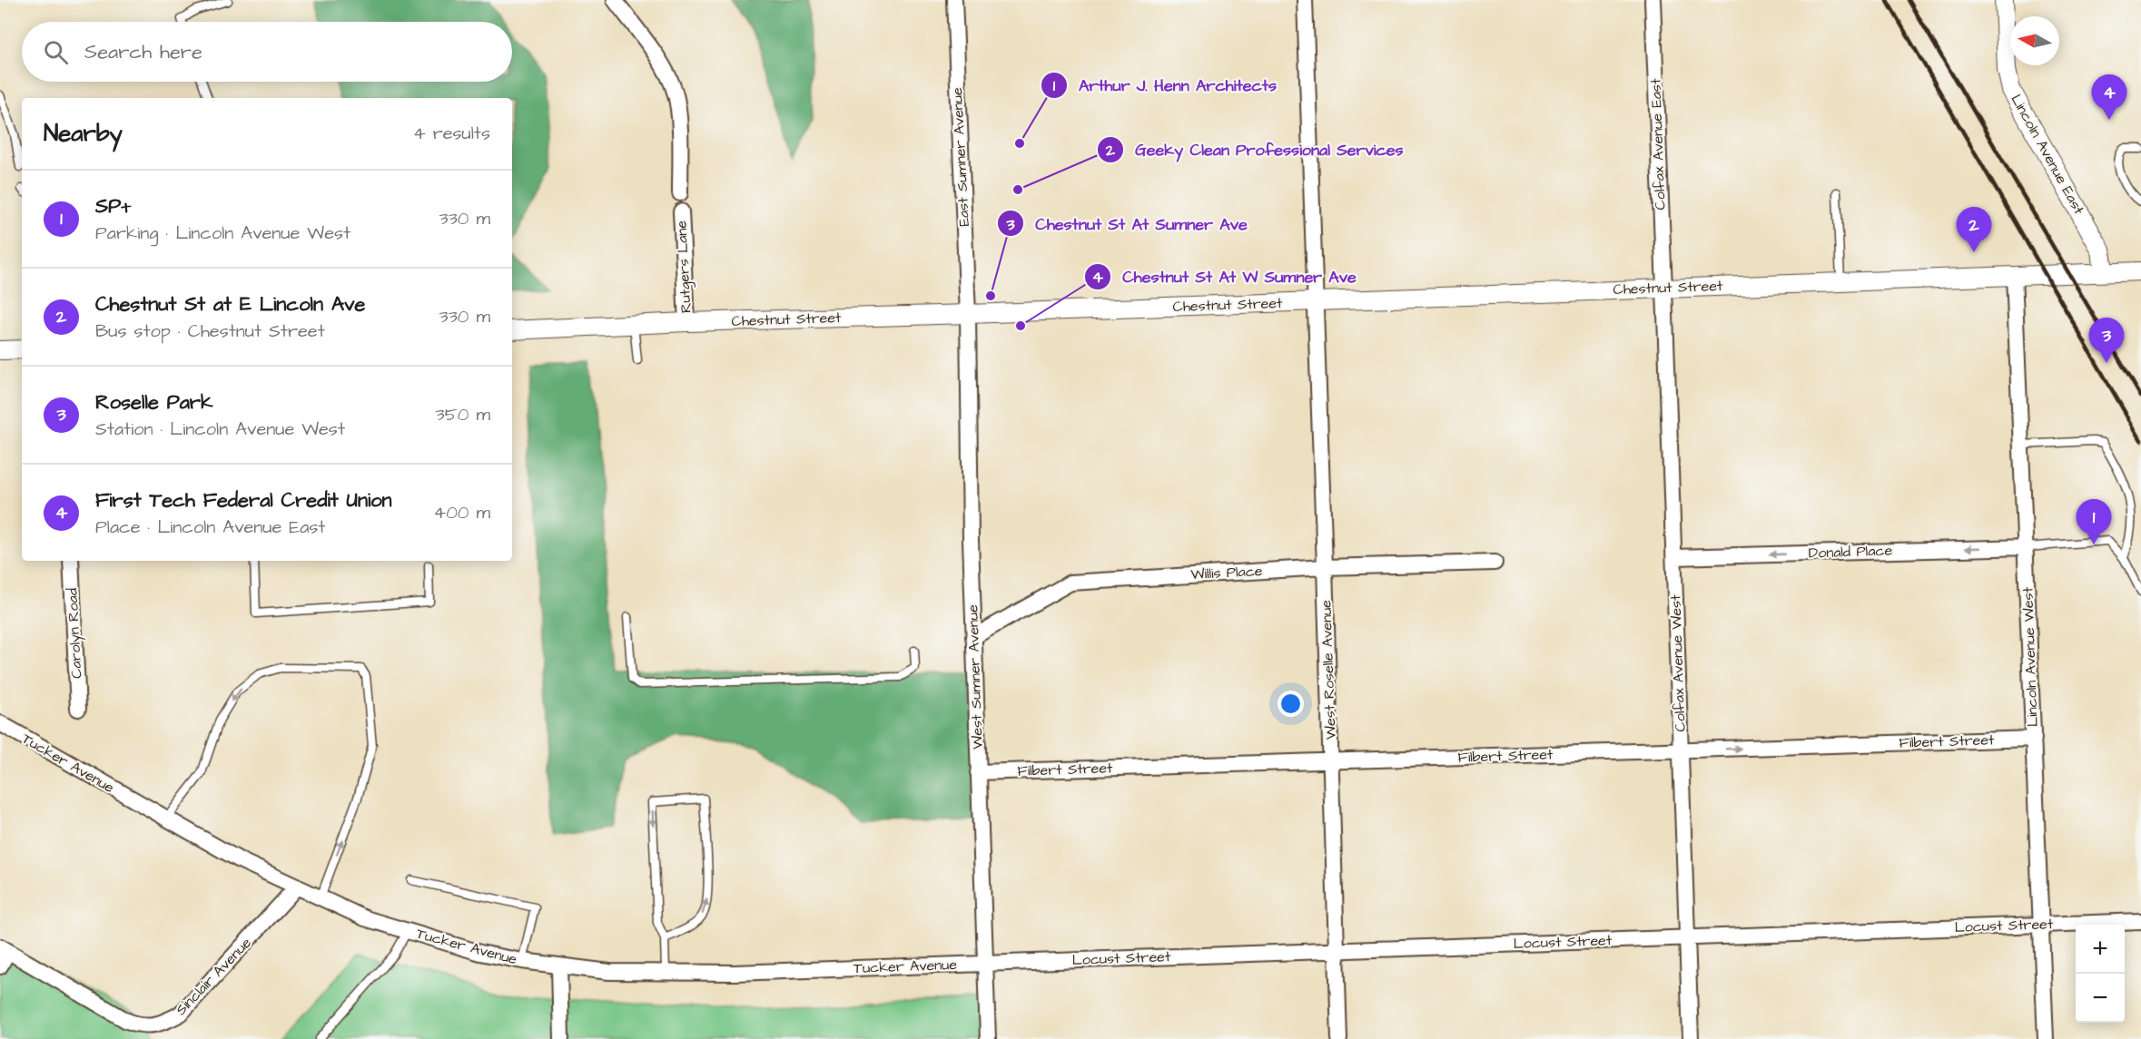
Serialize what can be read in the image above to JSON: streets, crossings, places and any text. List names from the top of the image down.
{
  "streets": {
    "street": [
      "Colfax Avenue East",
      "Lincoln Avenue East",
      "East Sumner Avenue",
      "Rutgers Lane",
      "Chestnut Street",
      "Donald Place",
      "Willis Place",
      "Carolyn Road",
      "Lincoln Avenue West",
      "Colfax Avenue West",
      "West Roselle Avenue",
      "West Sumner Avenue",
      "Filbert Street",
      "Tucker Avenue",
      "Locust Street",
      "Sinclair Avenue"
    ]
  },
  "crossings": [
    ["Colfax Avenue East", "Chestnut Street"],
    ["Colfax Avenue East", "Colfax Avenue West"],
    ["Lincoln Avenue East", "Chestnut Street"],
    ["East Sumner Avenue", "Chestnut Street"],
    ["East Sumner Avenue", "West Sumner Avenue"],
    ["Rutgers Lane", "Chestnut Street"],
    ["Chestnut Street", "Lincoln Avenue West"],
    ["Chestnut Street", "Colfax Avenue West"],
    ["Chestnut Street", "West Roselle Avenue"],
    ["Chestnut Street", "West Sumner Avenue"],
    ["Donald Place", "Lincoln Avenue West"],
    ["Donald Place", "Colfax Avenue West"],
    ["Willis Place", "West Roselle Avenue"],
    ["Willis Place", "West Sumner Avenue"],
    ["Lincoln Avenue West", "Filbert Street"],
    ["Lincoln Avenue West", "Locust Street"],
    ["Colfax Avenue West", "Filbert Street"],
    ["Colfax Avenue West", "Locust Street"],
    ["West Roselle Avenue", "Filbert Street"],
    ["West Roselle Avenue", "Locust Street"],
    ["West Sumner Avenue", "Filbert Street"],
    ["West Sumner Avenue", "Tucker Avenue"],
    ["West Sumner Avenue", "Locust Street"],
    ["Tucker Avenue", "Locust Street"],
    ["Tucker Avenue", "Sinclair Avenue"]
  ],
  "one_way": ["Donald Place"],
  "places": [
    "Arthur J. Henn Architects",
    "Geeky Clean Professional Services",
    "Chestnut St At Sumner Ave",
    "Chestnut St At W Sumner Ave"
  ],
  "north": "left",
  "page": {
    "search": "Search here",
    "pins": [
      "4",
      "2",
      "3",
      "1"
    ],
    "heading": ["Nearby", "4 results"],
    "list": [
      {
        "mark": "1",
        "name": "SP+",
        "note": "Parking · Lincoln Avenue West",
        "value": "330 m"
      },
      {
        "mark": "2",
        "name": "Chestnut St at E Lincoln Ave",
        "note": "Bus stop · Chestnut Street",
        "value": "330 m"
      },
      {
        "mark": "3",
        "name": "Roselle Park",
        "note": "Station · Lincoln Avenue West",
        "value": "350 m"
      },
      {
        "mark": "4",
        "name": "First Tech Federal Credit Union",
        "note": "Place · Lincoln Avenue East",
        "value": "400 m"
      }
    ],
    "map_buttons": ["+", "−"]
  }
}
